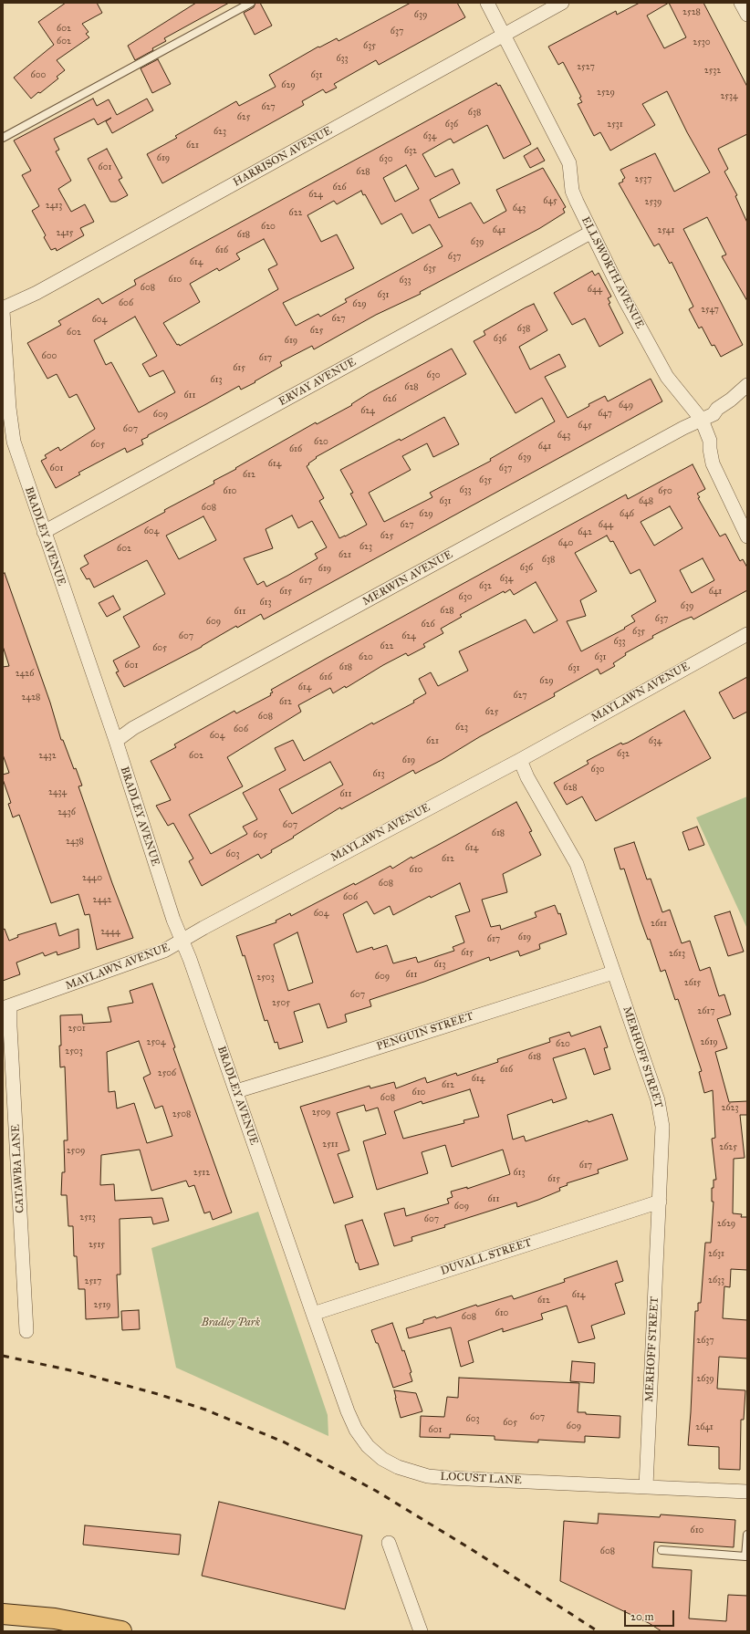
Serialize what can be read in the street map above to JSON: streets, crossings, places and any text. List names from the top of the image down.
{
  "streets": {
    "street": [
      "HARRISON AVENUE",
      "ELLSWORTH AVENUE",
      "ERVAY AVENUE",
      "BRADLEY AVENUE",
      "MERWIN AVENUE",
      "MAYLAWN AVENUE",
      "PENGUIN STREET",
      "MERHOFF STREET",
      "CATAWBA LANE",
      "DUVALL STREET",
      "LOCUST LANE"
    ]
  },
  "crossings": [
    ["HARRISON AVENUE", "ELLSWORTH AVENUE"],
    ["ELLSWORTH AVENUE", "ERVAY AVENUE"],
    ["ELLSWORTH AVENUE", "MERWIN AVENUE"],
    ["ERVAY AVENUE", "BRADLEY AVENUE"],
    ["BRADLEY AVENUE", "MERWIN AVENUE"],
    ["BRADLEY AVENUE", "MAYLAWN AVENUE"],
    ["BRADLEY AVENUE", "PENGUIN STREET"],
    ["BRADLEY AVENUE", "DUVALL STREET"],
    ["BRADLEY AVENUE", "LOCUST LANE"],
    ["MAYLAWN AVENUE", "MERHOFF STREET"],
    ["MAYLAWN AVENUE", "CATAWBA LANE"],
    ["PENGUIN STREET", "MERHOFF STREET"],
    ["MERHOFF STREET", "DUVALL STREET"],
    ["MERHOFF STREET", "LOCUST LANE"],
    ["DUVALL STREET", "LOCUST LANE"]
  ],
  "parks": ["Bradley Park"],
  "house_numbers": [
    "2528",
    "639",
    "602",
    "637",
    "602",
    "2530",
    "635",
    "633",
    "2527",
    "2532",
    "600",
    "631",
    "629",
    "2529",
    "2534",
    "627",
    "638",
    "625",
    "636",
    "2531",
    "623",
    "634",
    "621",
    "632",
    "619",
    "630",
    "601",
    "628",
    "2537",
    "626",
    "624",
    "645",
    "2539",
    "2413",
    "643",
    "622",
    "620",
    "641",
    "2541",
    "2415",
    "618",
    "639",
    "616",
    "637",
    "614",
    "635",
    "610",
    "633",
    "608",
    "644",
    "631",
    "606",
    "629",
    "2547",
    "627",
    "604",
    "638",
    "625",
    "602",
    "636",
    "619",
    "600",
    "617",
    "615",
    "630",
    "613",
    "628",
    "611",
    "626",
    "649",
    "624",
    "647",
    "609",
    "645",
    "607",
    "643",
    "620",
    "605",
    "641",
    "616",
    "639",
    "614",
    "601",
    "637",
    "612",
    "635",
    "633",
    "610",
    "650",
    "631",
    "648",
    "608",
    "629",
    "646",
    "627",
    "644",
    "604",
    "642",
    "625",
    "640",
    "623",
    "602",
    "621",
    "638",
    "636",
    "619",
    "634",
    "617",
    "632",
    "615",
    "641",
    "630",
    "613",
    "639",
    "628",
    "611",
    "637",
    "609",
    "626",
    "635",
    "607",
    "624",
    "633",
    "622",
    "605",
    "620",
    "631",
    "601",
    "618",
    "631",
    "2426",
    "616",
    "629",
    "614",
    "627",
    "2428",
    "612",
    "625",
    "608",
    "623",
    "606",
    "604",
    "621",
    "634",
    "632",
    "2432",
    "602",
    "619",
    "630",
    "613",
    "628",
    "2434",
    "611",
    "2436",
    "607",
    "618",
    "605",
    "2438",
    "614",
    "603",
    "612",
    "610",
    "2440",
    "608",
    "606",
    "2442",
    "604",
    "2611",
    "2444",
    "619",
    "617",
    "615",
    "2613",
    "613",
    "611",
    "609",
    "2503",
    "2615",
    "607",
    "2505",
    "2617",
    "2501",
    "2504",
    "2619",
    "620",
    "2503",
    "618",
    "616",
    "2506",
    "614",
    "612",
    "610",
    "608",
    "2623",
    "2509",
    "2508",
    "2511",
    "2625",
    "2509",
    "617",
    "2512",
    "613",
    "615",
    "611",
    "609",
    "2513",
    "607",
    "2629",
    "2515",
    "2631",
    "2633",
    "2517",
    "614",
    "612",
    "2519",
    "610",
    "608",
    "2637",
    "2639",
    "607",
    "603",
    "605",
    "609",
    "2641",
    "601",
    "610",
    "608"
  ],
  "scale_bar": "20 m"
}
